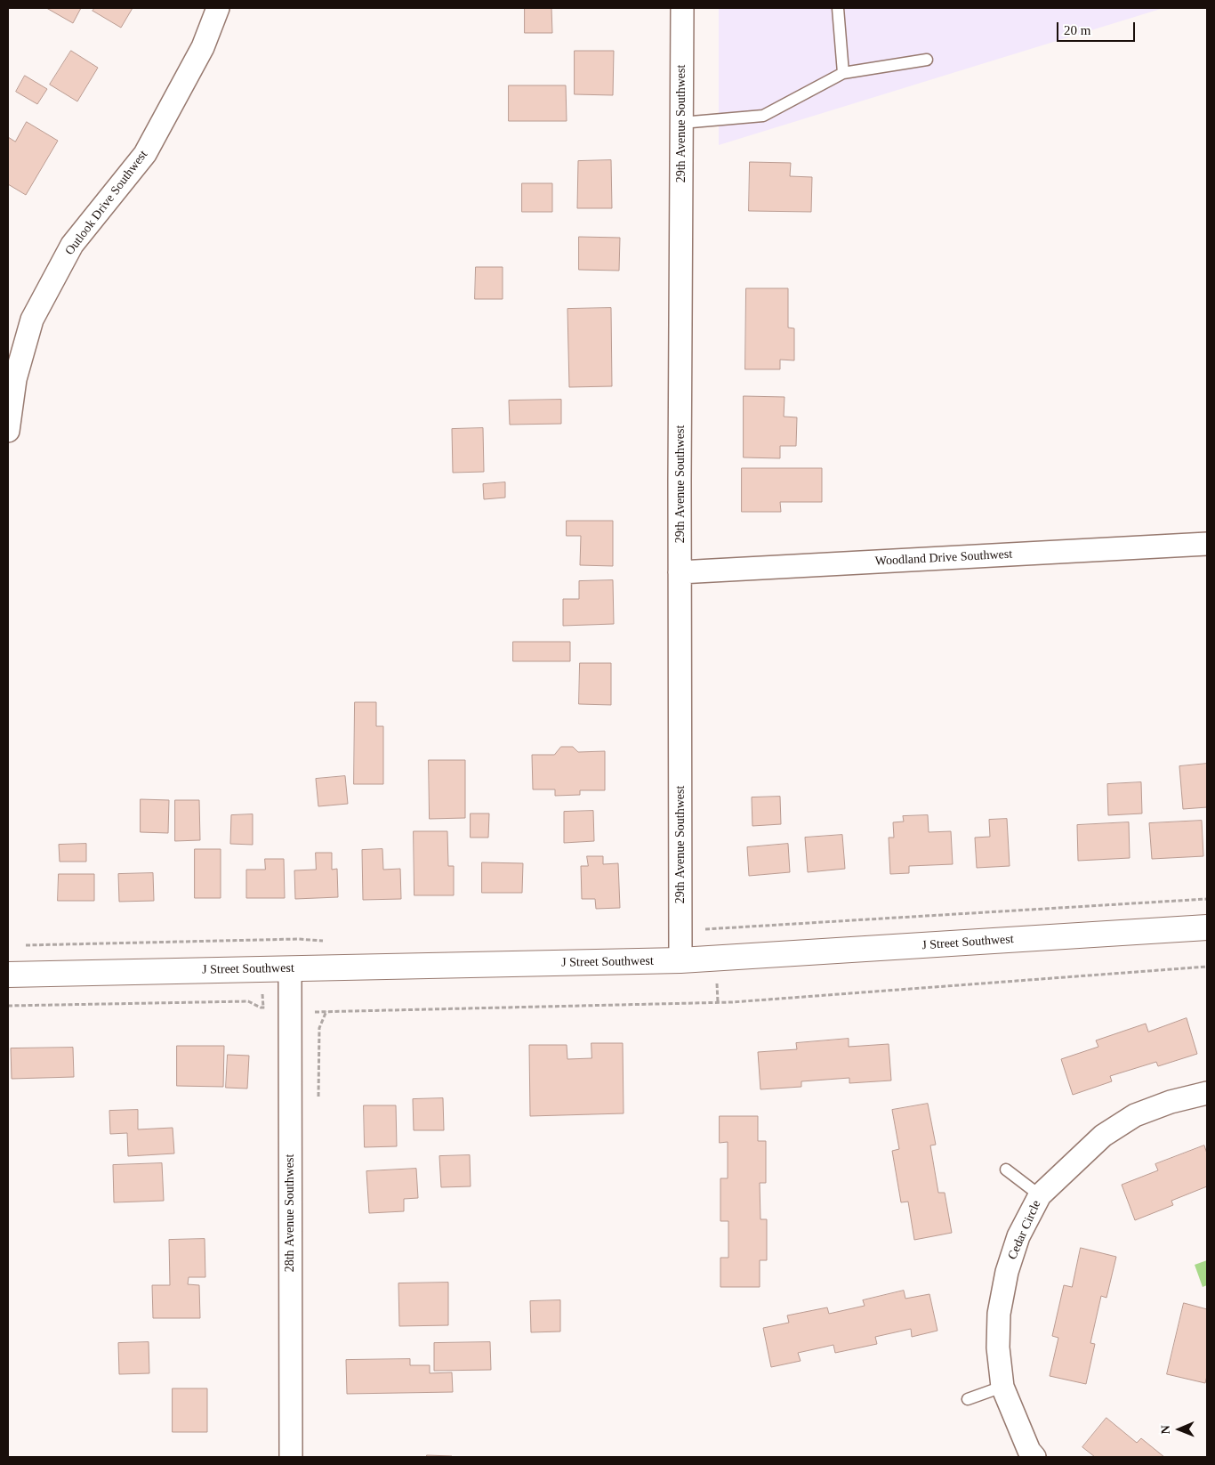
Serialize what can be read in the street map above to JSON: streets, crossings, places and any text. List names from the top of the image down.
{
  "streets": {
    "street": [
      "29th Avenue Southwest",
      "Outlook Drive Southwest",
      "Woodland Drive Southwest",
      "J Street Southwest",
      "28th Avenue Southwest",
      "Cedar Circle"
    ]
  },
  "crossings": [
    ["29th Avenue Southwest", "Woodland Drive Southwest"],
    ["29th Avenue Southwest", "J Street Southwest"],
    ["J Street Southwest", "28th Avenue Southwest"]
  ],
  "scale_bar": "20 m",
  "north": "left"
}
